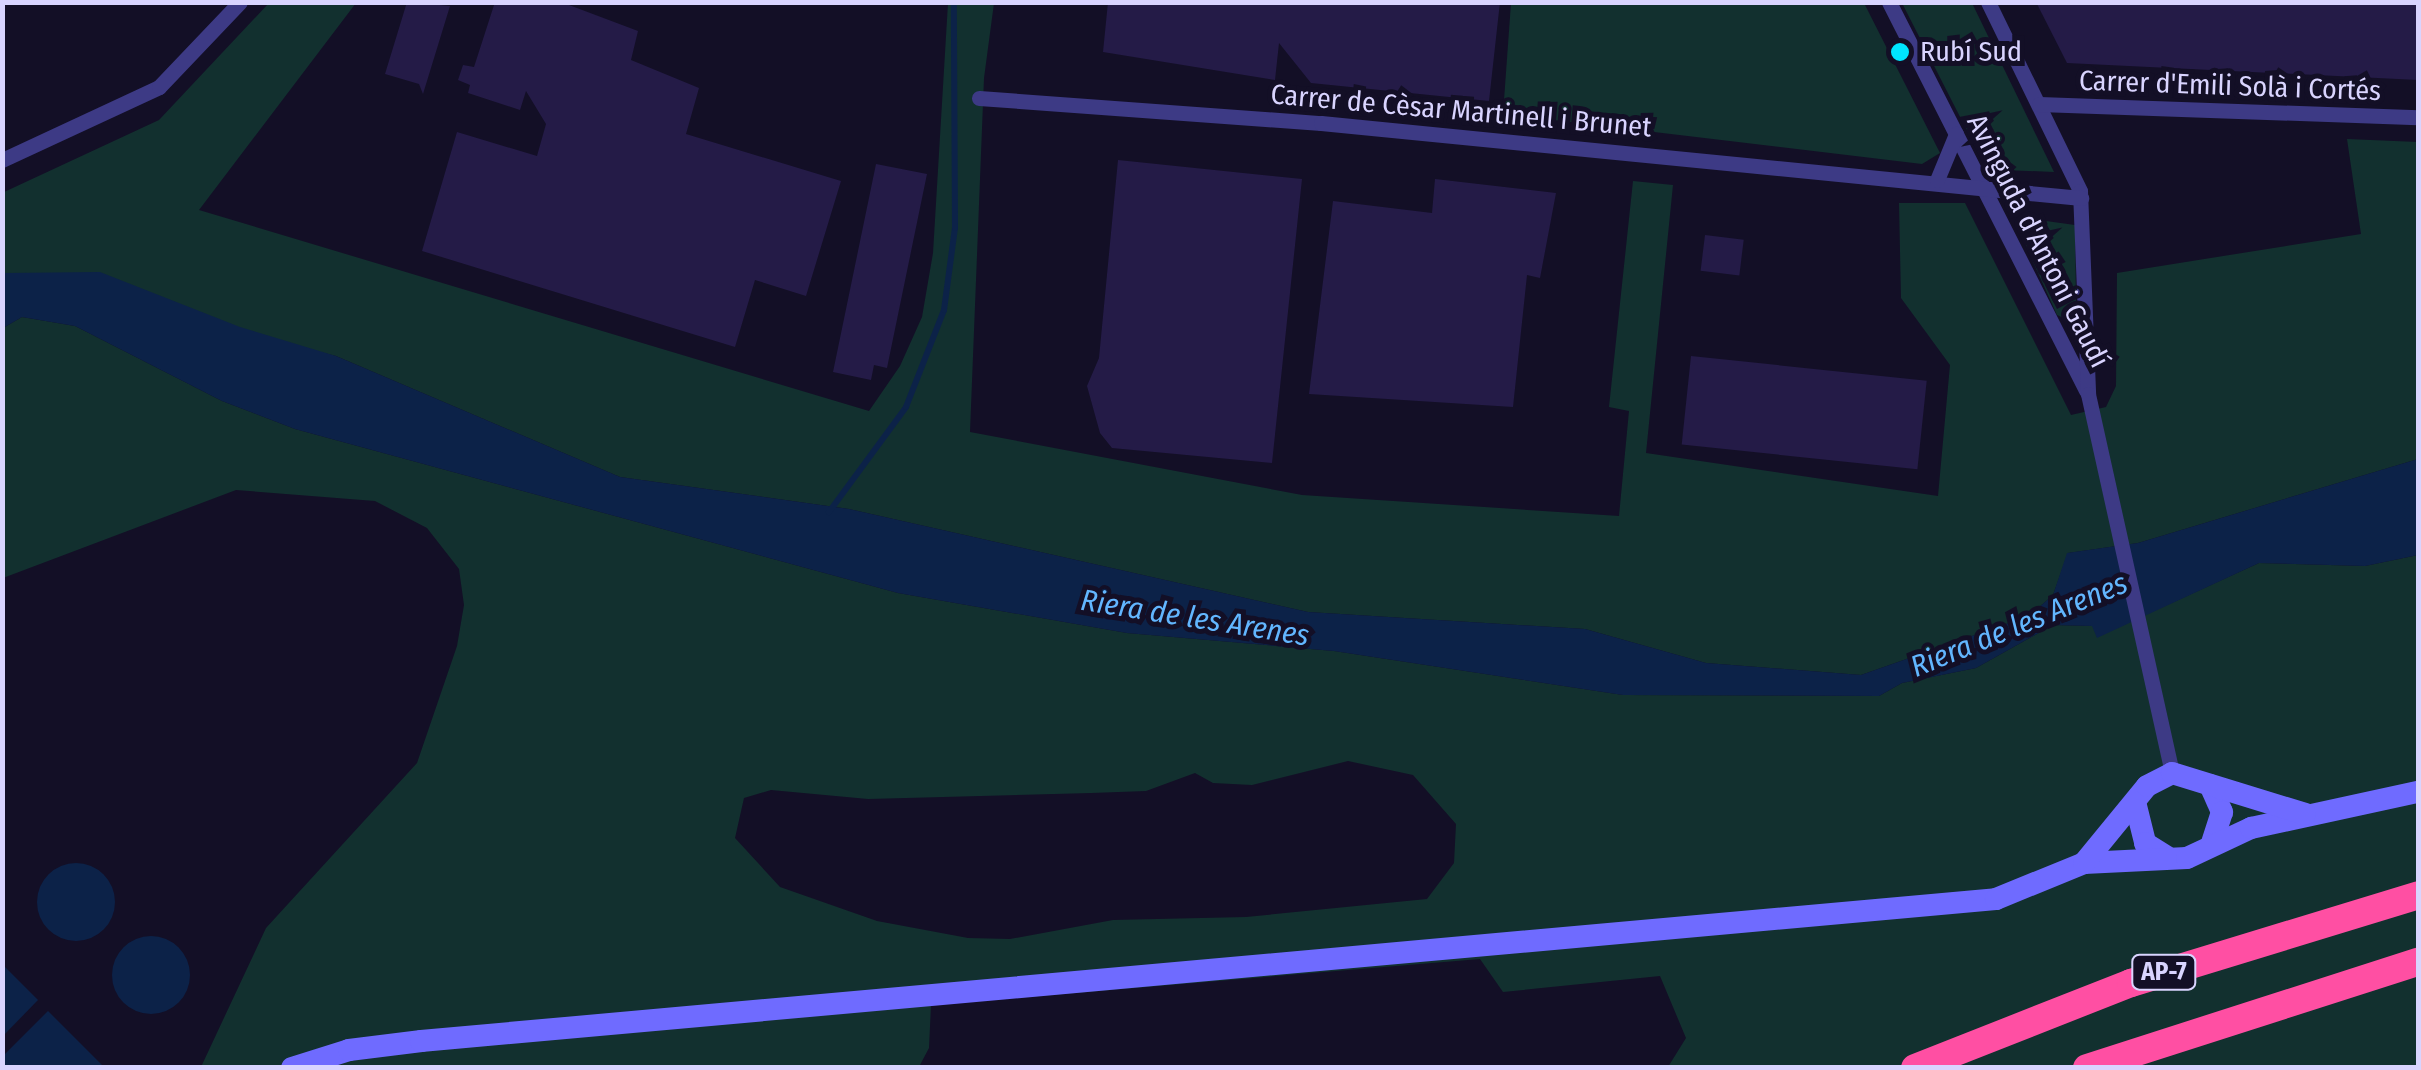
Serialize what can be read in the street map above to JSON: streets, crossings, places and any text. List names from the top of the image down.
{
  "streets": {
    "highway": ["AP-7"],
    "street": ["Carrer d'Emili Solà i Cortés", "Carrer de Cèsar Martinell i Brunet", "Avinguda d'Antoni Gaudí"]
  },
  "crossings": [
    ["Carrer d'Emili Solà i Cortés", "Avinguda d'Antoni Gaudí"],
    ["Carrer de Cèsar Martinell i Brunet", "Avinguda d'Antoni Gaudí"]
  ],
  "water": ["Riera de les Arenes"],
  "places": ["Rubí Sud"]
}
